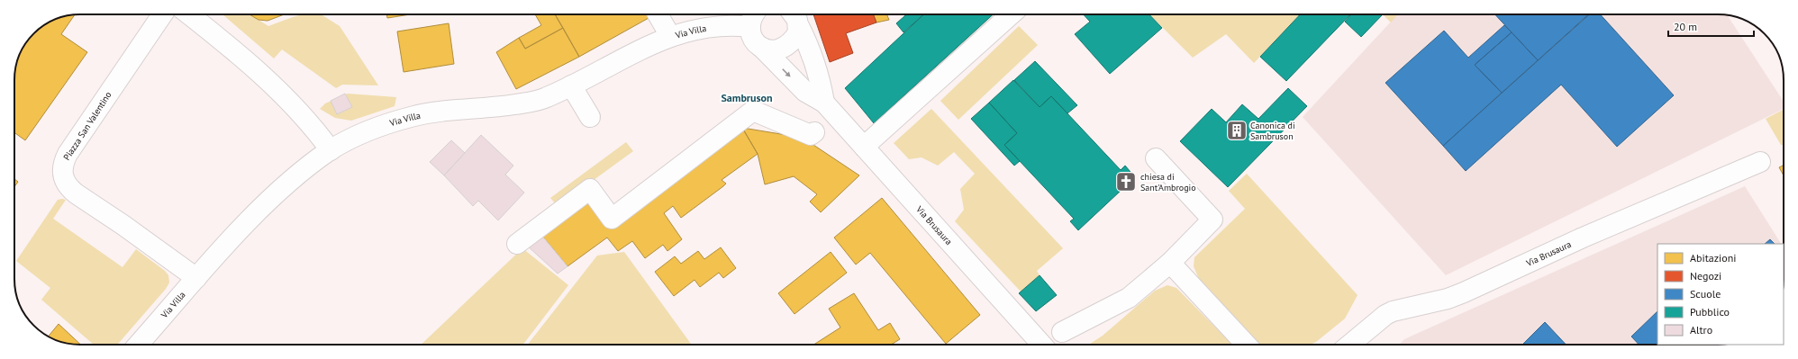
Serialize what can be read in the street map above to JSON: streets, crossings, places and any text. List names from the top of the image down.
{
  "streets": {
    "street": ["Via Villa", "Piazza San Valentino", "Via Brusaura"]
  },
  "crossings": [
    ["Via Villa", "Piazza San Valentino"],
    ["Via Villa", "Via Brusaura"]
  ],
  "districts": ["Sambruson"],
  "places": {
    "building": ["Canonica di Sambruson"],
    "church": ["chiesa di Sant'Ambrogio"]
  },
  "legend": [
    "Abitazioni",
    "Negozi",
    "Scuole",
    "Pubblico",
    "Altro"
  ],
  "scale_bar": "20 m"
}
